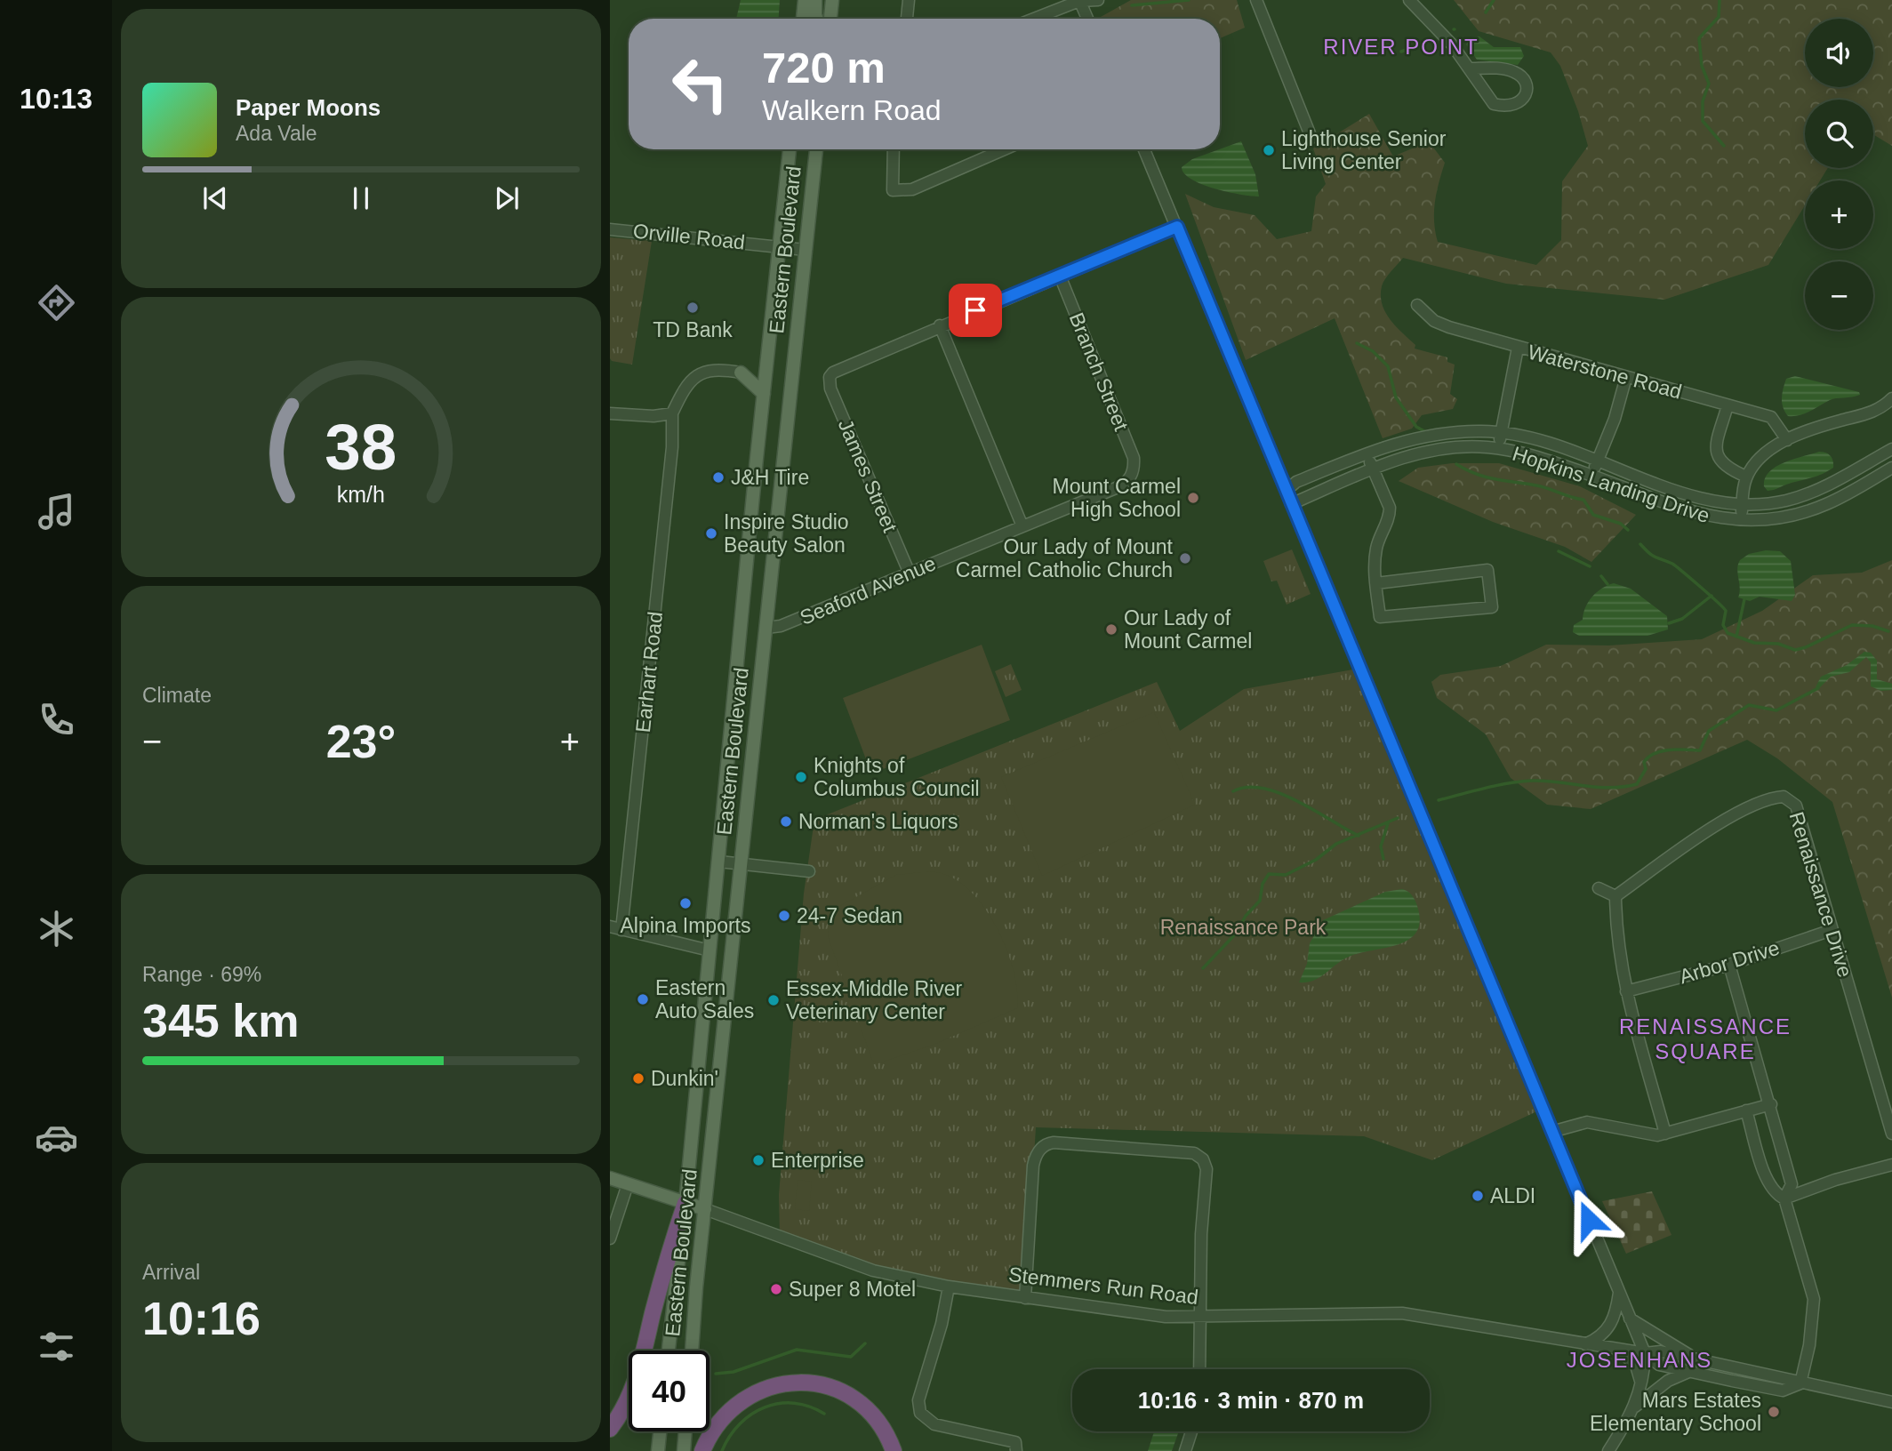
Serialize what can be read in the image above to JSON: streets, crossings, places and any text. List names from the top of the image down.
{
  "streets": {
    "main road": ["Eastern Boulevard", "Stemmers Run Road"],
    "street": [
      "Orville Road",
      "Branch Street",
      "Waterstone Road",
      "James Street",
      "Hopkins Landing Drive",
      "Seaford Avenue",
      "Earhart Road",
      "Renaissance Drive",
      "Arbor Drive"
    ]
  },
  "crossings": [
    ["Orville Road", "Eastern Boulevard"],
    ["Eastern Boulevard", "Seaford Avenue"],
    ["Eastern Boulevard", "Stemmers Run Road"],
    ["Branch Street", "Seaford Avenue"],
    ["James Street", "Seaford Avenue"],
    ["Renaissance Drive", "Arbor Drive"]
  ],
  "districts": ["RIVER POINT", "RENAISSANCE SQUARE", "JOSENHANS"],
  "parks": ["Renaissance Park"],
  "places": [
    "Lighthouse Senior Living Center",
    "TD Bank",
    "J&H Tire",
    "Mount Carmel High School",
    "Inspire Studio Beauty Salon",
    "Our Lady of Mount Carmel Catholic Church",
    "Our Lady of Mount Carmel",
    "Knights of Columbus Council",
    "Norman's Liquors",
    "Alpina Imports",
    "24-7 Sedan",
    "Eastern Auto Sales",
    "Essex-Middle River Veterinary Center",
    "Dunkin'",
    "Enterprise",
    "ALDI",
    "Super 8 Motel",
    "Mars Estates Elementary School"
  ],
  "page": {
    "tabs": "10:13",
    "map_buttons": ["+", "−"],
    "turn": ["720 m", "Walkern Road"],
    "song": ["Paper Moons", "Ada Vale"],
    "tile": [
      "Climate",
      ["Range · 69%", "345 km"],
      ["Arrival", "10:16"]
    ],
    "heat": ["−", "23°", "+"],
    "limit": "40",
    "trip": "10:16 · 3 min · 870 m",
    "gauge": ["38", "km/h"]
  }
}
